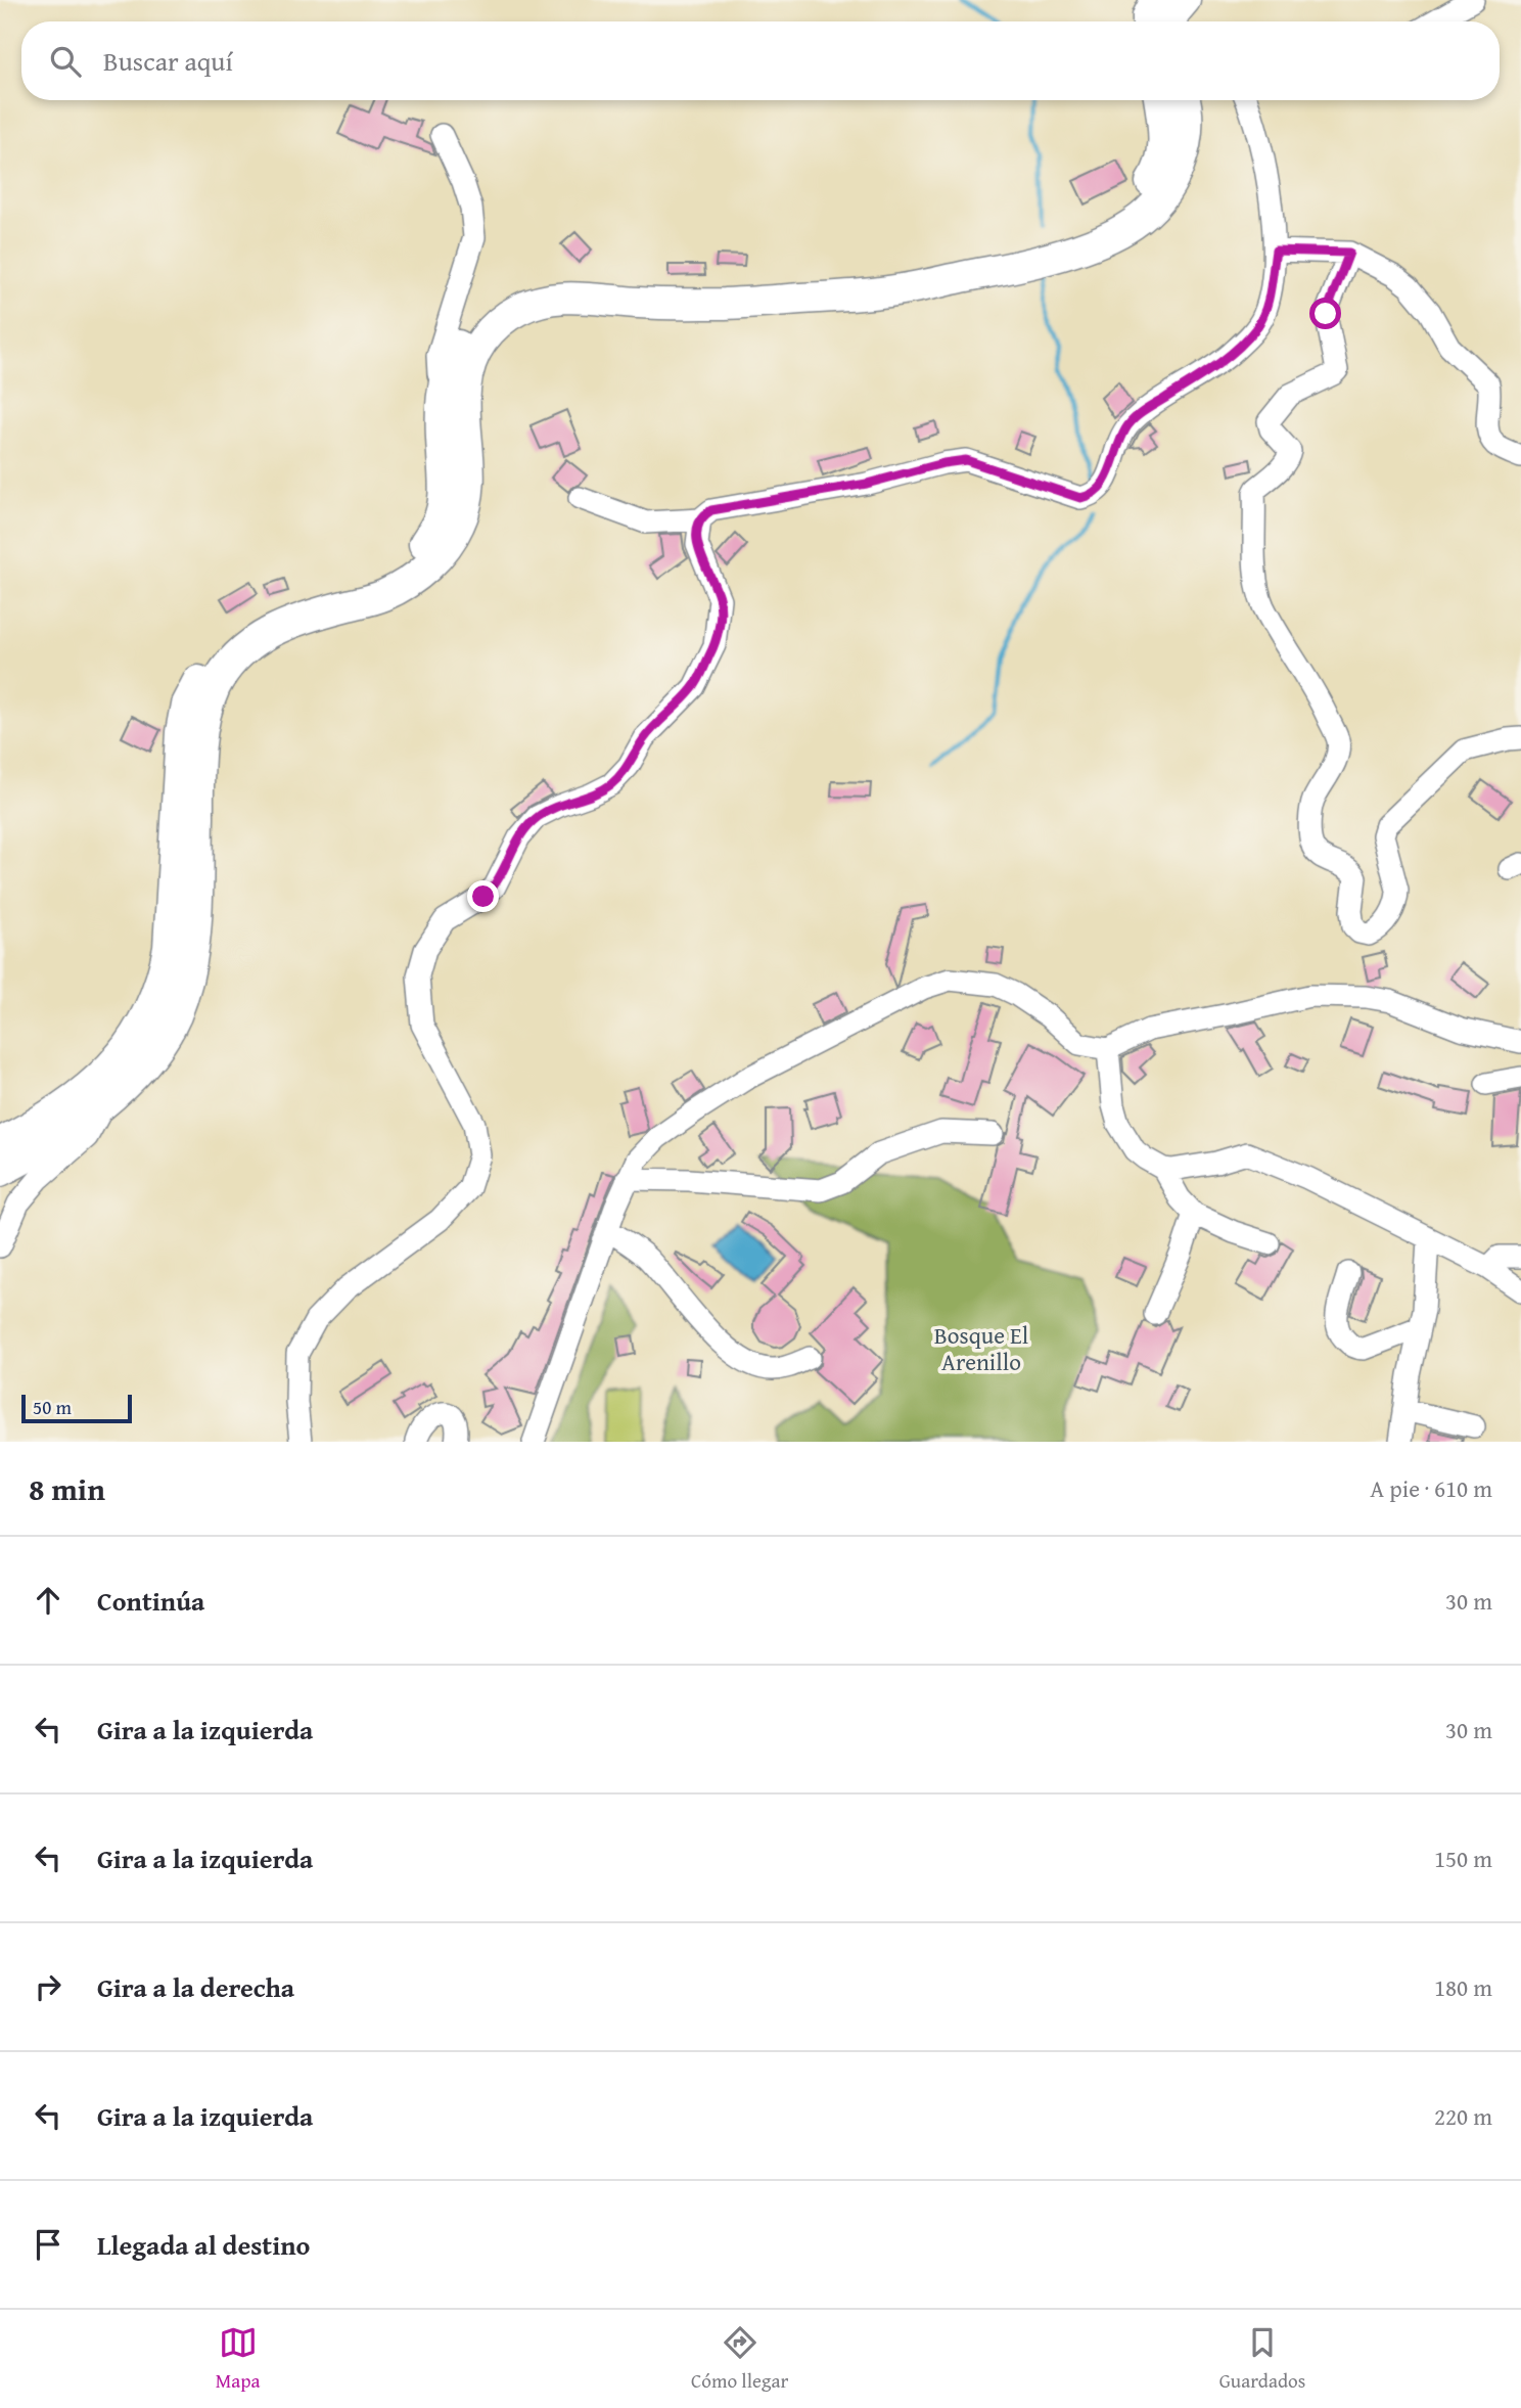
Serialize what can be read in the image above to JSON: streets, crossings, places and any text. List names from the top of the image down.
{
  "parks": ["Bosque El Arenillo"],
  "scale_bar": "50 m",
  "page": {
    "search": "Buscar aquí",
    "scale": "50 m",
    "heading": ["8 min", "A pie · 610 m"],
    "list": [
      ["Continúa", "30 m"],
      ["Gira a la izquierda", "30 m"],
      ["Gira a la izquierda", "150 m"],
      ["Gira a la derecha", "180 m"],
      ["Gira a la izquierda", "220 m"],
      "Llegada al destino"
    ],
    "nav": ["Mapa", "Cómo llegar", "Guardados"]
  }
}
